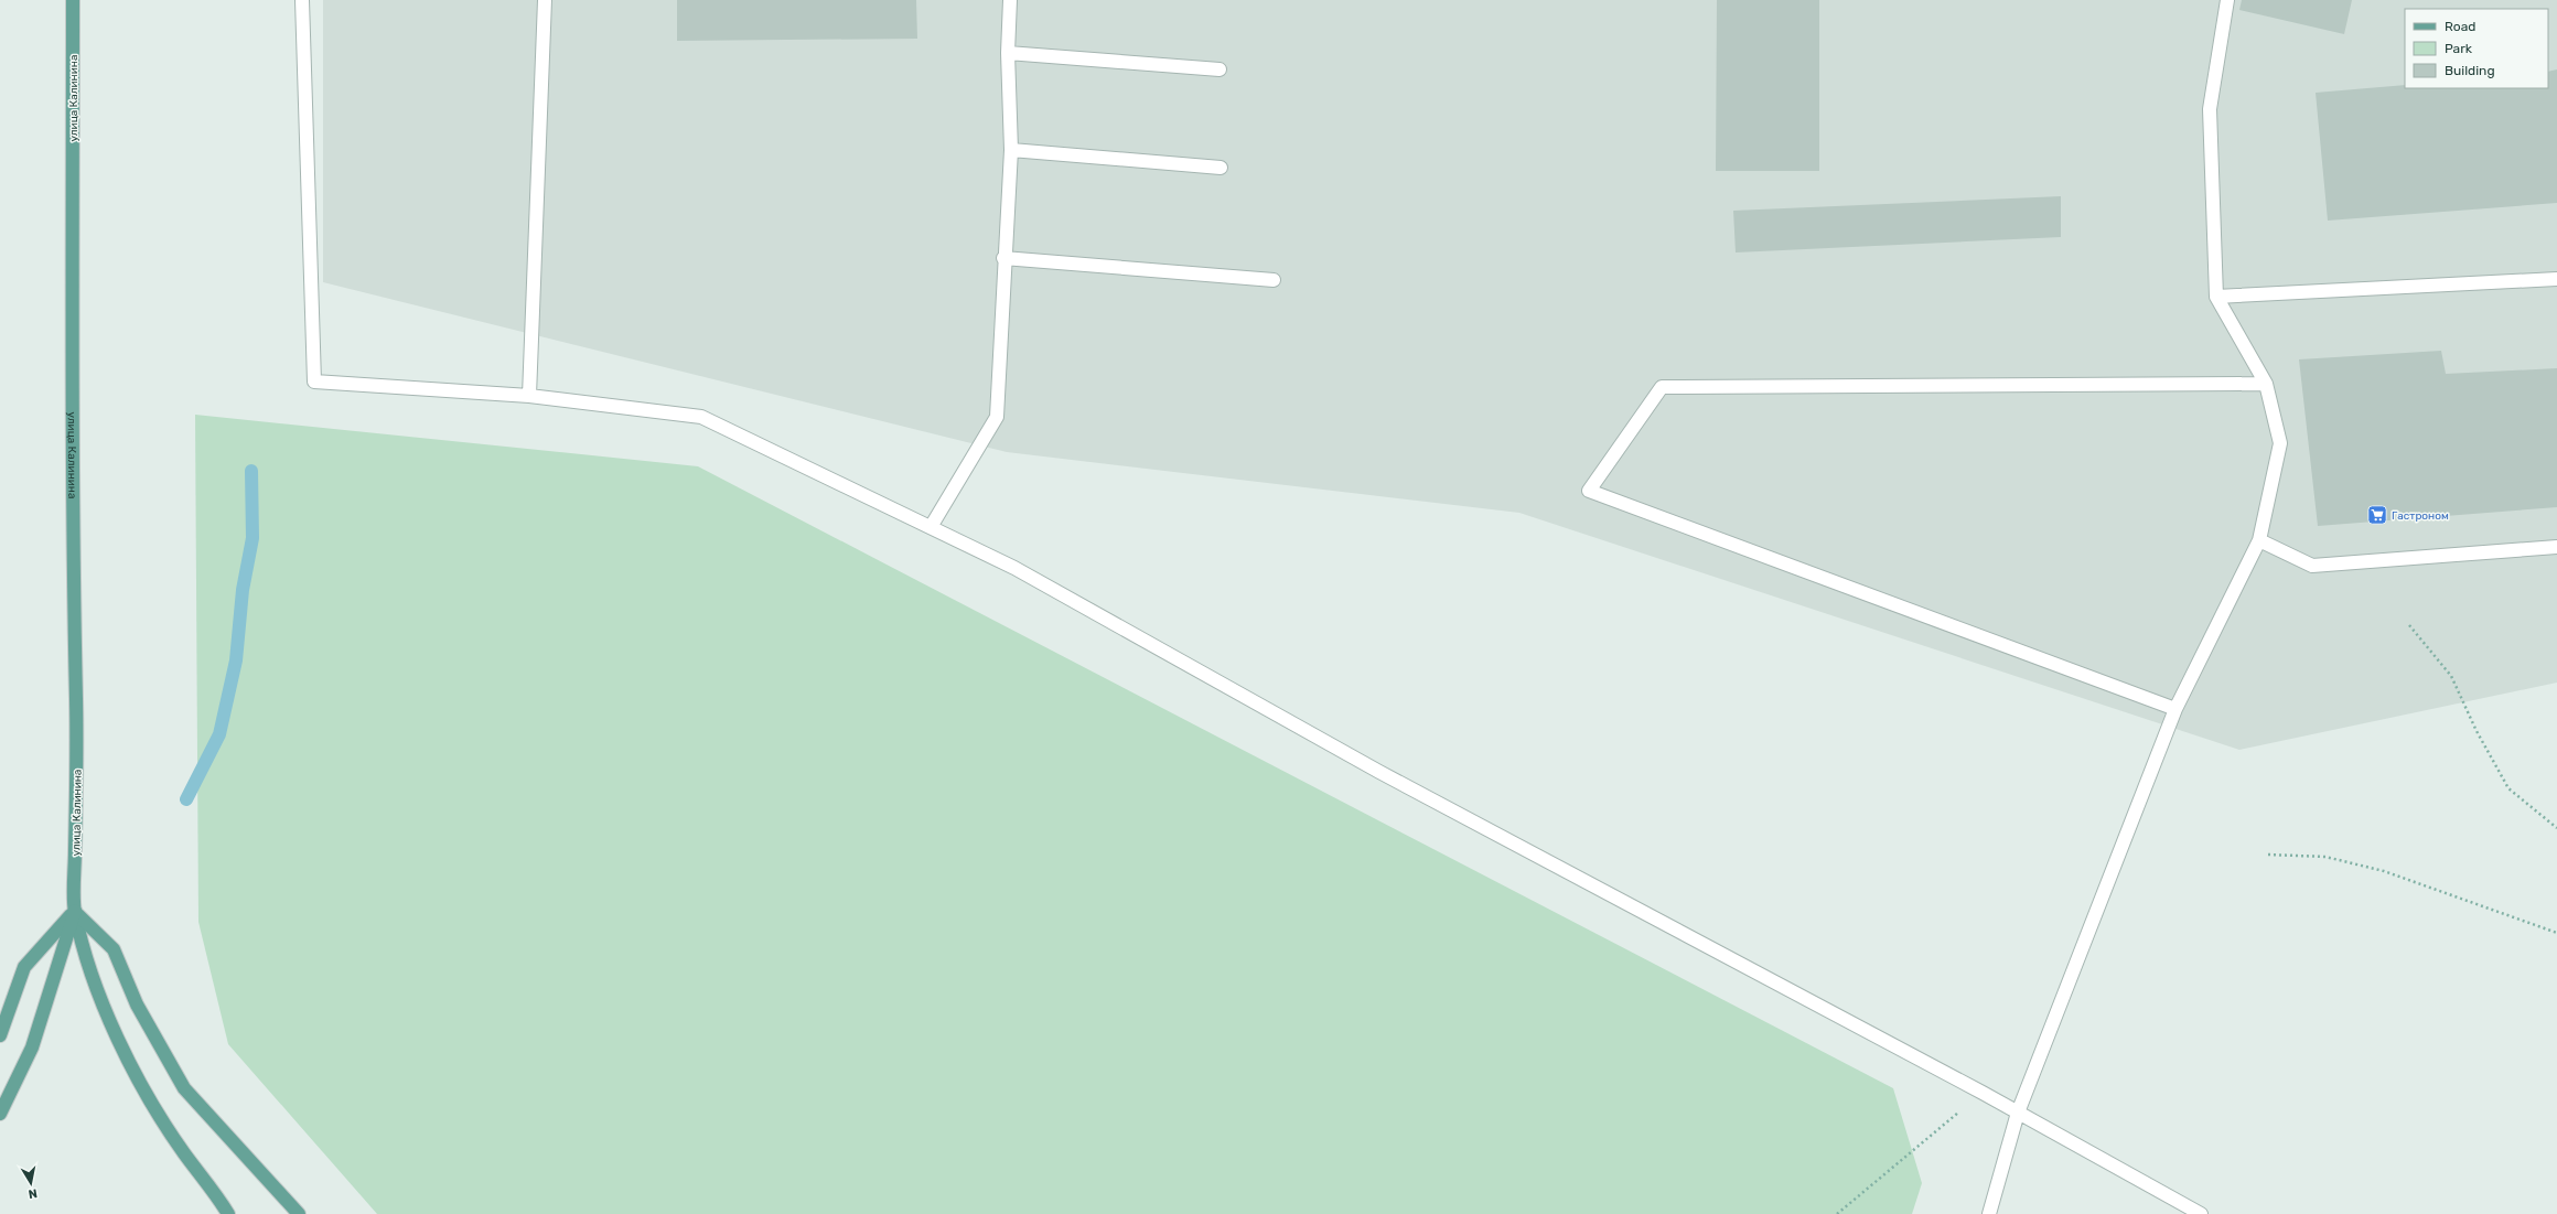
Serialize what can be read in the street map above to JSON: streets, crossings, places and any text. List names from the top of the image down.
{
  "streets": {
    "main road": ["улица Калинина"]
  },
  "places": {
    "supermarket": ["Гастроном"]
  },
  "legend": ["Road", "Park", "Building"],
  "north": "bottom"
}
